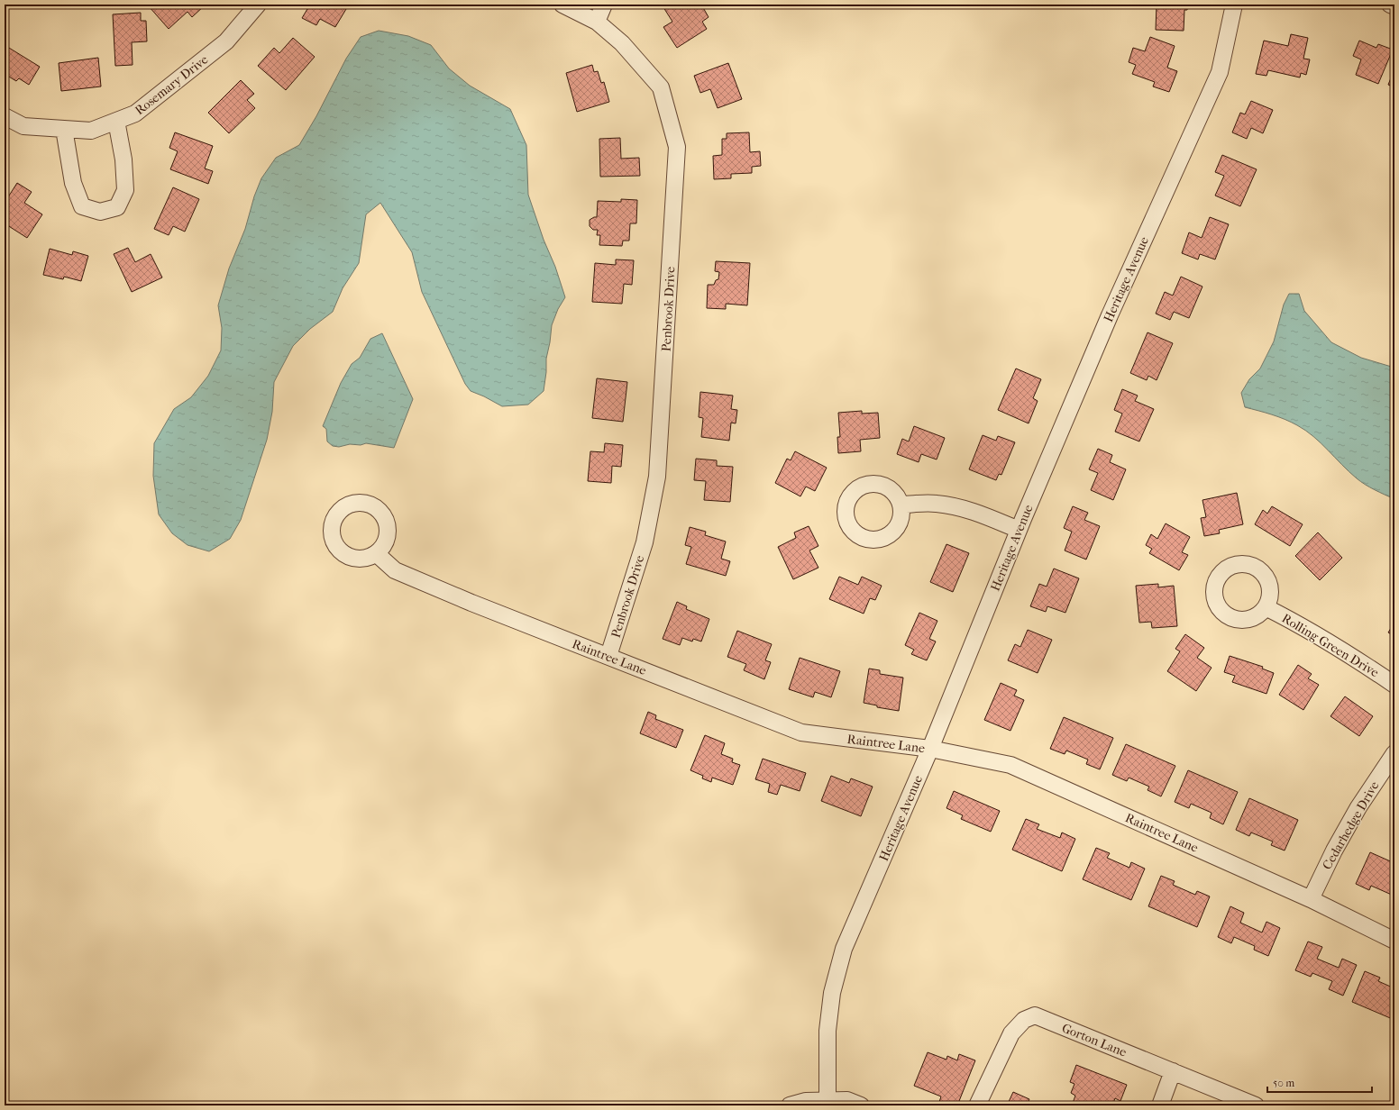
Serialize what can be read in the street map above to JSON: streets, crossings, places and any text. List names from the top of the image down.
{
  "streets": {
    "street": [
      "Rosemary Drive",
      "Heritage Avenue",
      "Penbrook Drive",
      "Rolling Green Drive",
      "Raintree Lane",
      "Cedarhedge Drive",
      "Gorton Lane"
    ]
  },
  "crossings": [
    ["Heritage Avenue", "Raintree Lane"],
    ["Penbrook Drive", "Raintree Lane"],
    ["Raintree Lane", "Cedarhedge Drive"]
  ],
  "scale_bar": "50 m"
}
